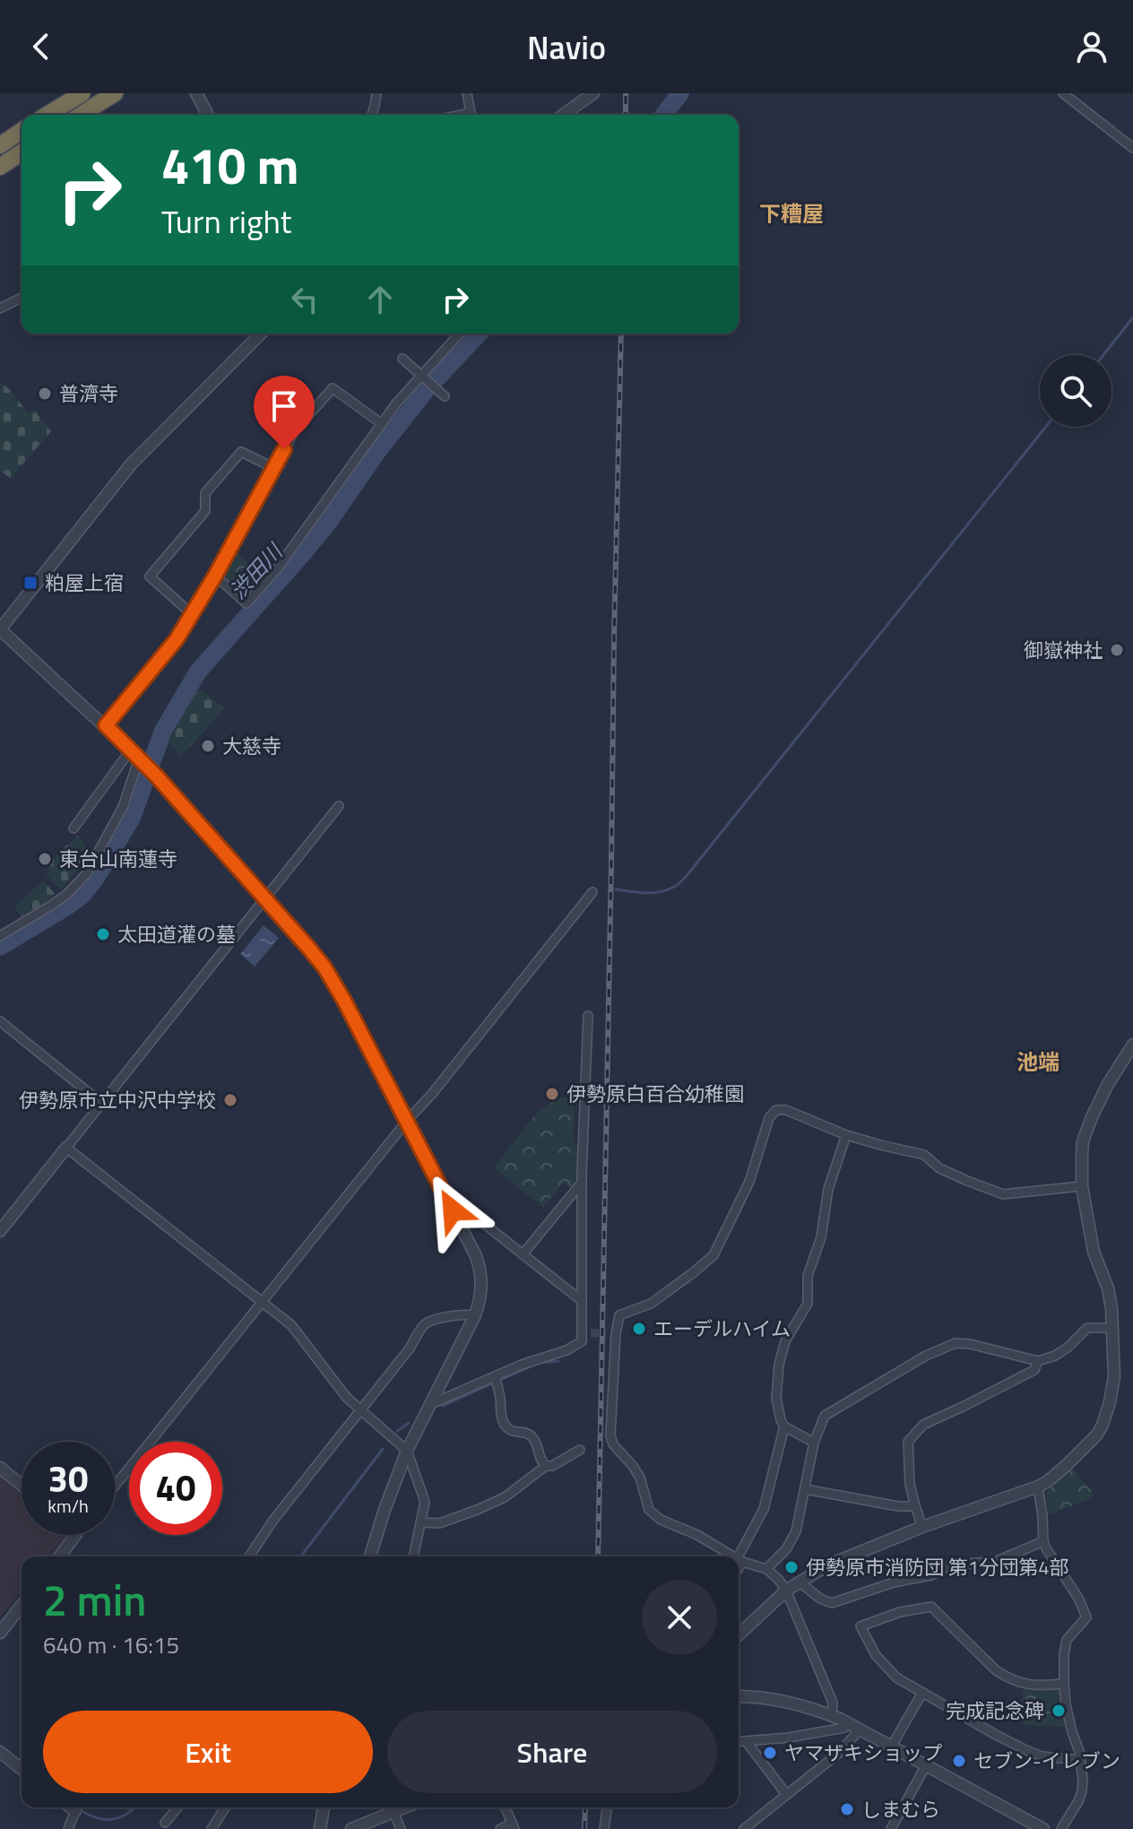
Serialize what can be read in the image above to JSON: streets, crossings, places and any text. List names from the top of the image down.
{
  "districts": ["下糟屋", "池端"],
  "water": ["渋田川"],
  "places": {
    "other": [
      "普濟寺",
      "御嶽神社",
      "大慈寺",
      "東台山南蓮寺",
      "太田道灌の墓",
      "伊勢原白百合幼稚園",
      "伊勢原市立中沢中学校",
      "エーデルハイム",
      "伊勢原市消防団 第1分団第4部",
      "完成記念碑",
      "ヤマザキショップ",
      "セブン-イレブン",
      "しまむら"
    ],
    "transit": ["粕屋上宿"]
  },
  "page": {
    "header": "Navio",
    "turn": ["410 m", "Turn right"],
    "speed": "30 km/h",
    "limit": "40",
    "heading": ["2 min", "640 m · 16:15"],
    "buttons": ["Exit", "Share"]
  }
}
